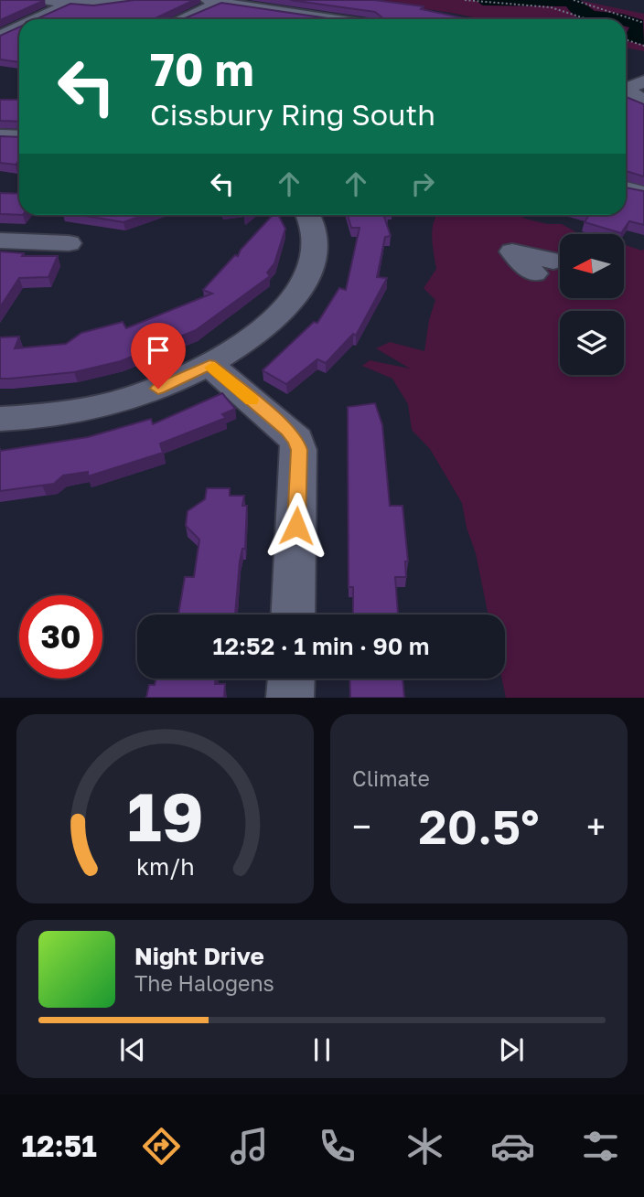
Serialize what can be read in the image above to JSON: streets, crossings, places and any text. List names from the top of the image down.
{
  "north": "left",
  "page": {
    "turn": ["70 m", "Cissbury Ring South"],
    "limit": "30",
    "trip": "12:52 · 1 min · 90 m",
    "tile": "Climate",
    "heat": ["−", "20.5°", "+"],
    "song": ["Night Drive", "The Halogens"],
    "tabs": "12:51",
    "gauge": ["19", "km/h"]
  }
}
